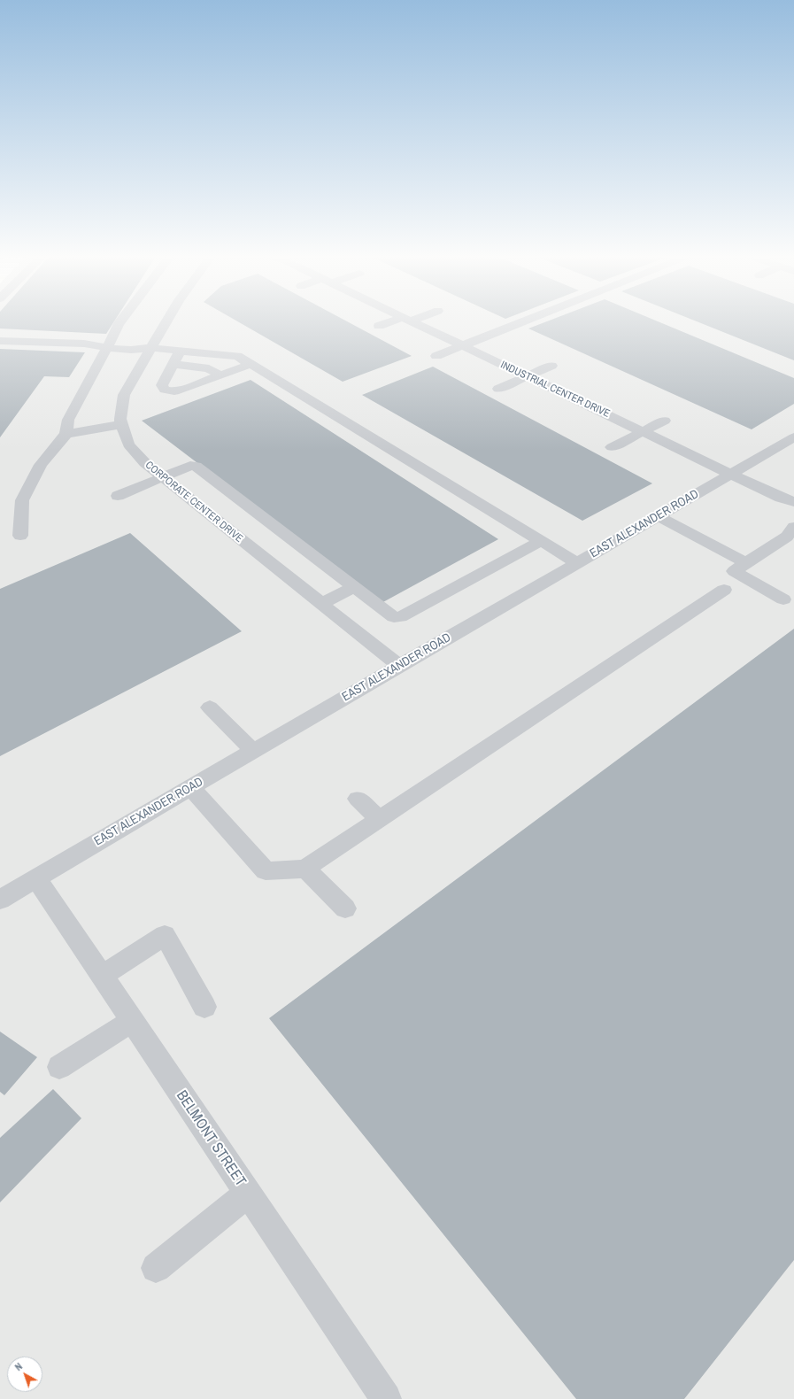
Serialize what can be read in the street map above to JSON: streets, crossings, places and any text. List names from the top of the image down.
{
  "streets": {
    "street": [
      "INDUSTRIAL CENTER DRIVE",
      "CORPORATE CENTER DRIVE",
      "EAST ALEXANDER ROAD",
      "BELMONT STREET"
    ]
  },
  "crossings": [
    ["INDUSTRIAL CENTER DRIVE", "EAST ALEXANDER ROAD"],
    ["CORPORATE CENTER DRIVE", "EAST ALEXANDER ROAD"],
    ["EAST ALEXANDER ROAD", "BELMONT STREET"]
  ],
  "north": "top left"
}
